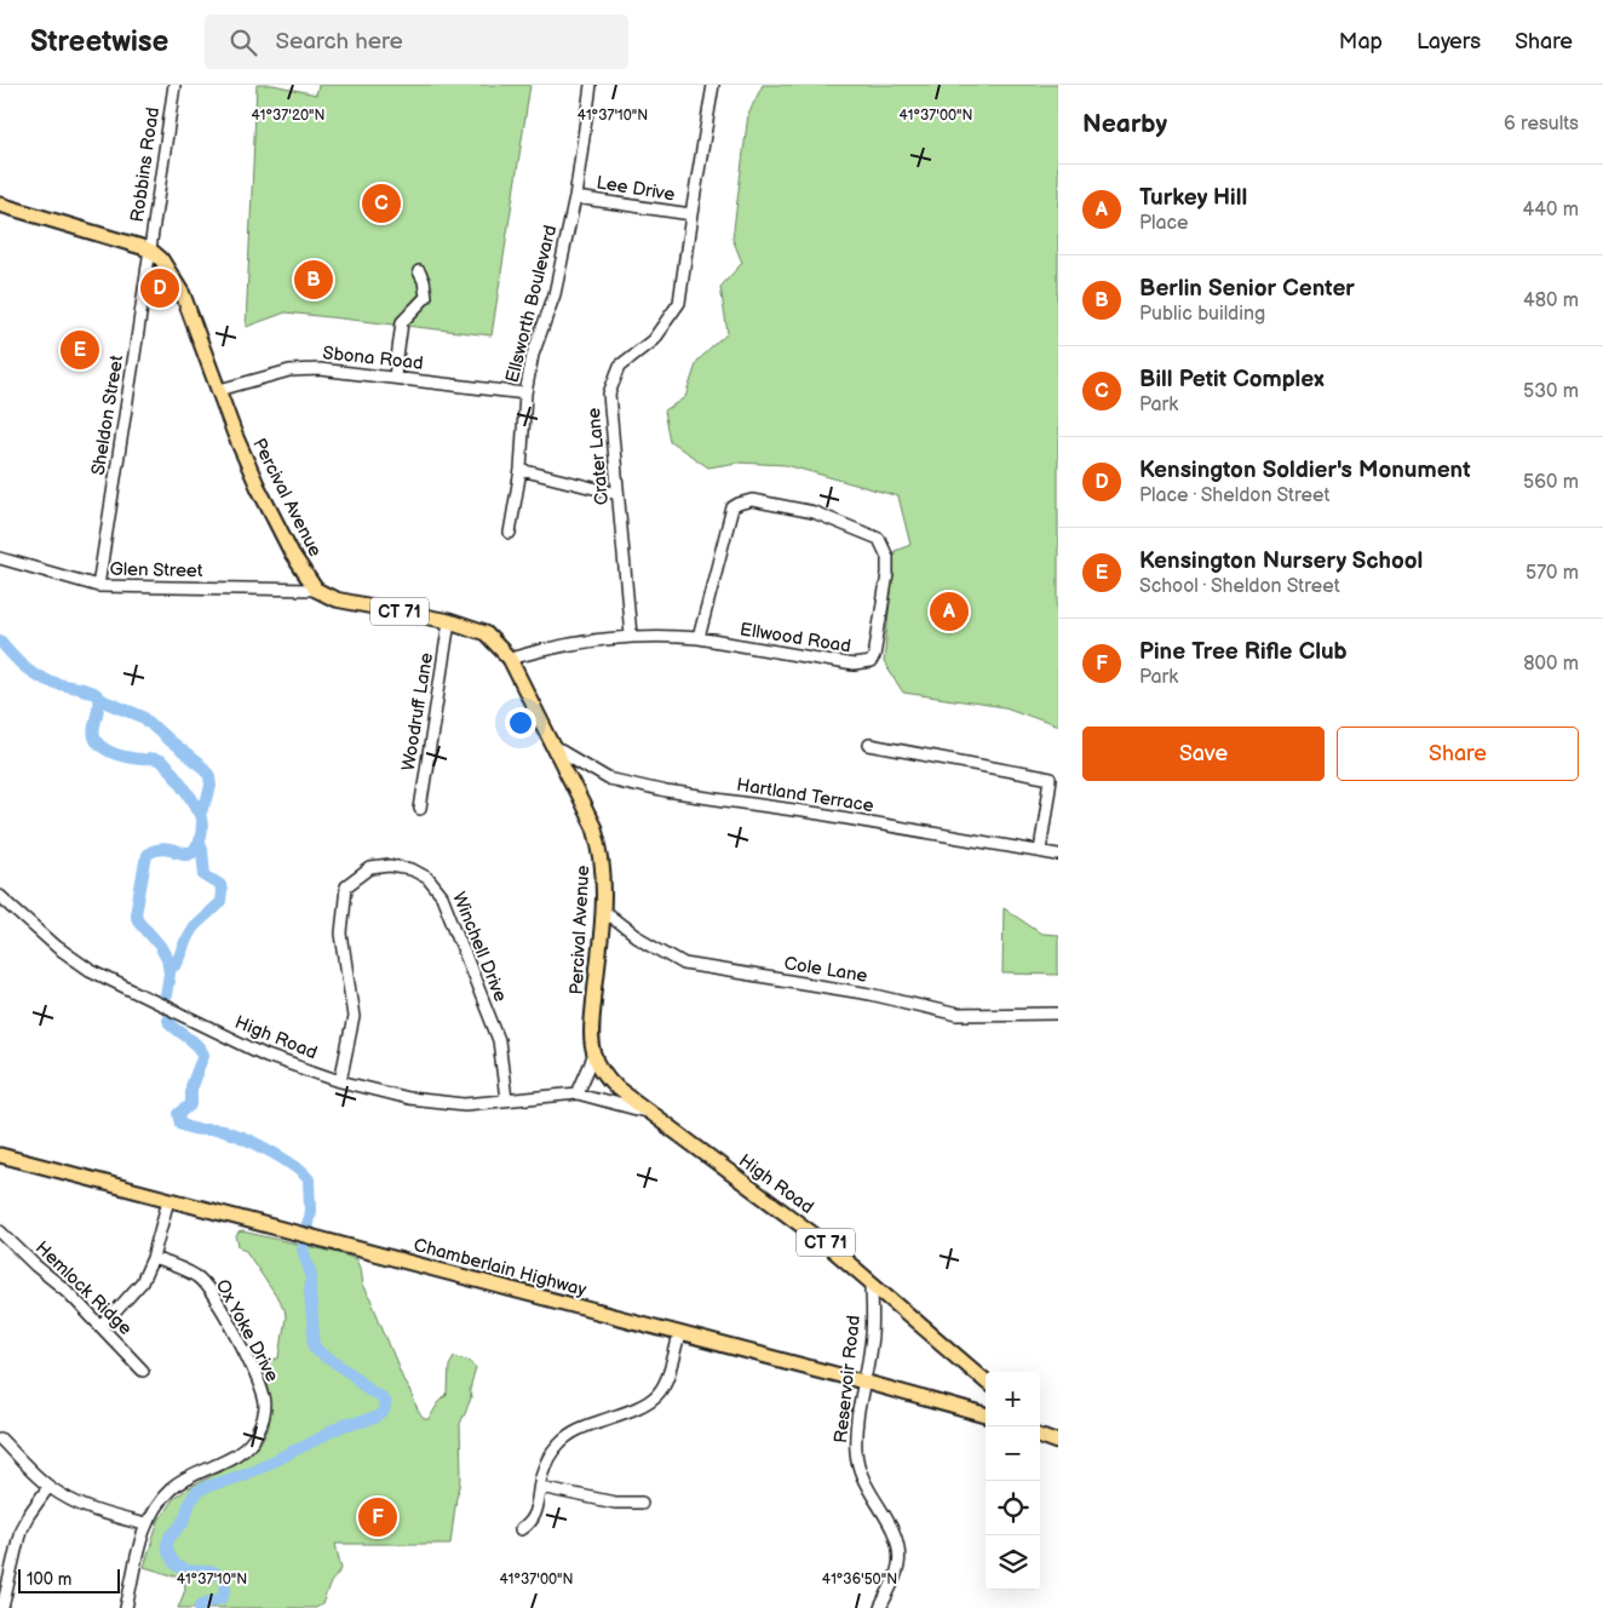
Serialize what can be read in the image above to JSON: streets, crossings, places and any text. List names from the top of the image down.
{
  "streets": {
    "main road": [
      "Percival Avenue",
      "CT 71",
      "High Road",
      "Chamberlain Highway"
    ],
    "street": [
      "Robbins Road",
      "Lee Drive",
      "Ellsworth Boulevard",
      "Sbona Road",
      "Sheldon Street",
      "Crater Lane",
      "Glen Street",
      "Ellwood Road",
      "Woodruff Lane",
      "Hartland Terrace",
      "Winchell Drive",
      "Cole Lane",
      "Hemlock Ridge",
      "Ox Yoke Drive",
      "Reservoir Road"
    ]
  },
  "crossings": [
    ["Robbins Road", "Sheldon Street"],
    ["Robbins Road", "Percival Avenue"],
    ["Lee Drive", "Ellsworth Boulevard"],
    ["Lee Drive", "Crater Lane"],
    ["Ellsworth Boulevard", "Sbona Road"],
    ["Sbona Road", "Percival Avenue"],
    ["Sheldon Street", "Percival Avenue"],
    ["Sheldon Street", "Glen Street"],
    ["Crater Lane", "Ellwood Road"],
    ["Percival Avenue", "Glen Street"],
    ["Percival Avenue", "CT 71"],
    ["Percival Avenue", "Ellwood Road"],
    ["Percival Avenue", "Woodruff Lane"],
    ["Percival Avenue", "Hartland Terrace"],
    ["Percival Avenue", "Cole Lane"],
    ["CT 71", "High Road"],
    ["Winchell Drive", "High Road"],
    ["High Road", "Reservoir Road"],
    ["Chamberlain Highway", "Reservoir Road"]
  ],
  "scale_bar": "100 m",
  "page": {
    "header": "Streetwise",
    "search": "Search here",
    "nav": ["Map", "Layers", "Share"],
    "heading": ["Nearby", "6 results"],
    "list": [
      {
        "mark": "A",
        "name": "Turkey Hill",
        "note": "Place",
        "value": "440 m"
      },
      {
        "mark": "B",
        "name": "Berlin Senior Center",
        "note": "Public building",
        "value": "480 m"
      },
      {
        "mark": "C",
        "name": "Bill Petit Complex",
        "note": "Park",
        "value": "530 m"
      },
      {
        "mark": "D",
        "name": "Kensington Soldier's Monument",
        "note": "Place · Sheldon Street",
        "value": "560 m"
      },
      {
        "mark": "E",
        "name": "Kensington Nursery School",
        "note": "School · Sheldon Street",
        "value": "570 m"
      },
      {
        "mark": "F",
        "name": "Pine Tree Rifle Club",
        "note": "Park",
        "value": "800 m"
      }
    ],
    "pins": [
      "C",
      "B",
      "D",
      "E",
      "A",
      "F"
    ],
    "buttons": ["Save", "Share"],
    "map_buttons": ["+", "−"],
    "scale": "100 m"
  },
  "coordinates": [
    "41°37'20\"N",
    "41°37'10\"N",
    "41°37'00\"N",
    "41°36'50\"N"
  ]
}
